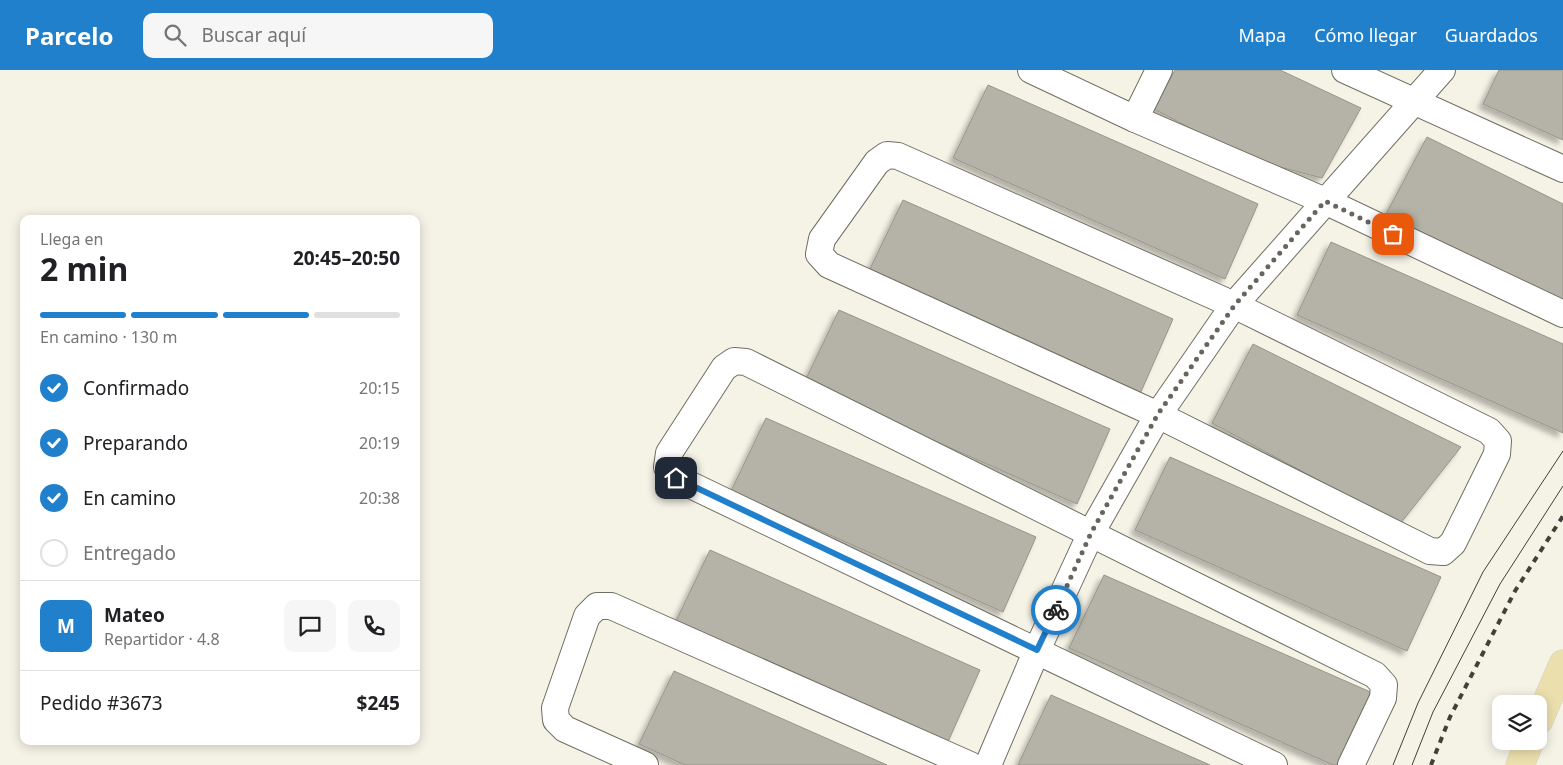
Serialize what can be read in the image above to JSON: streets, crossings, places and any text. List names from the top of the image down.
{
  "page": {
    "header": "Parcelo",
    "search": "Buscar aquí",
    "nav": ["Mapa", "Cómo llegar", "Guardados"],
    "heading": ["2 min", "Llega en", "20:45–20:50"],
    "panel": [
      "Mateo",
      "Repartidor · 4.8",
      "Pedido #3673",
      "$245"
    ],
    "bar": "En camino · 130 m",
    "list": [
      ["Confirmado", "20:15"],
      ["Preparando", "20:19"],
      ["En camino", "20:38"],
      "Entregado"
    ],
    "round": "M"
  }
}
